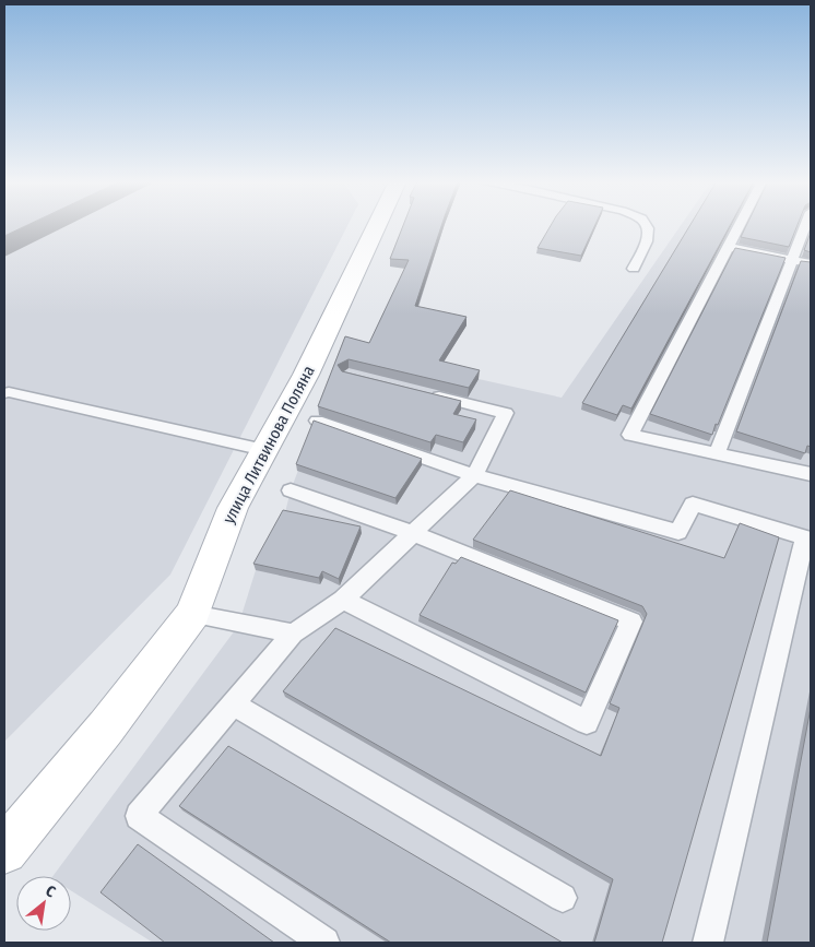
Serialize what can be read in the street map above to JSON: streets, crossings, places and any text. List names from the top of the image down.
{
  "streets": {
    "main road": ["улица Литвинова Поляна"]
  },
  "north": "top right"
}
